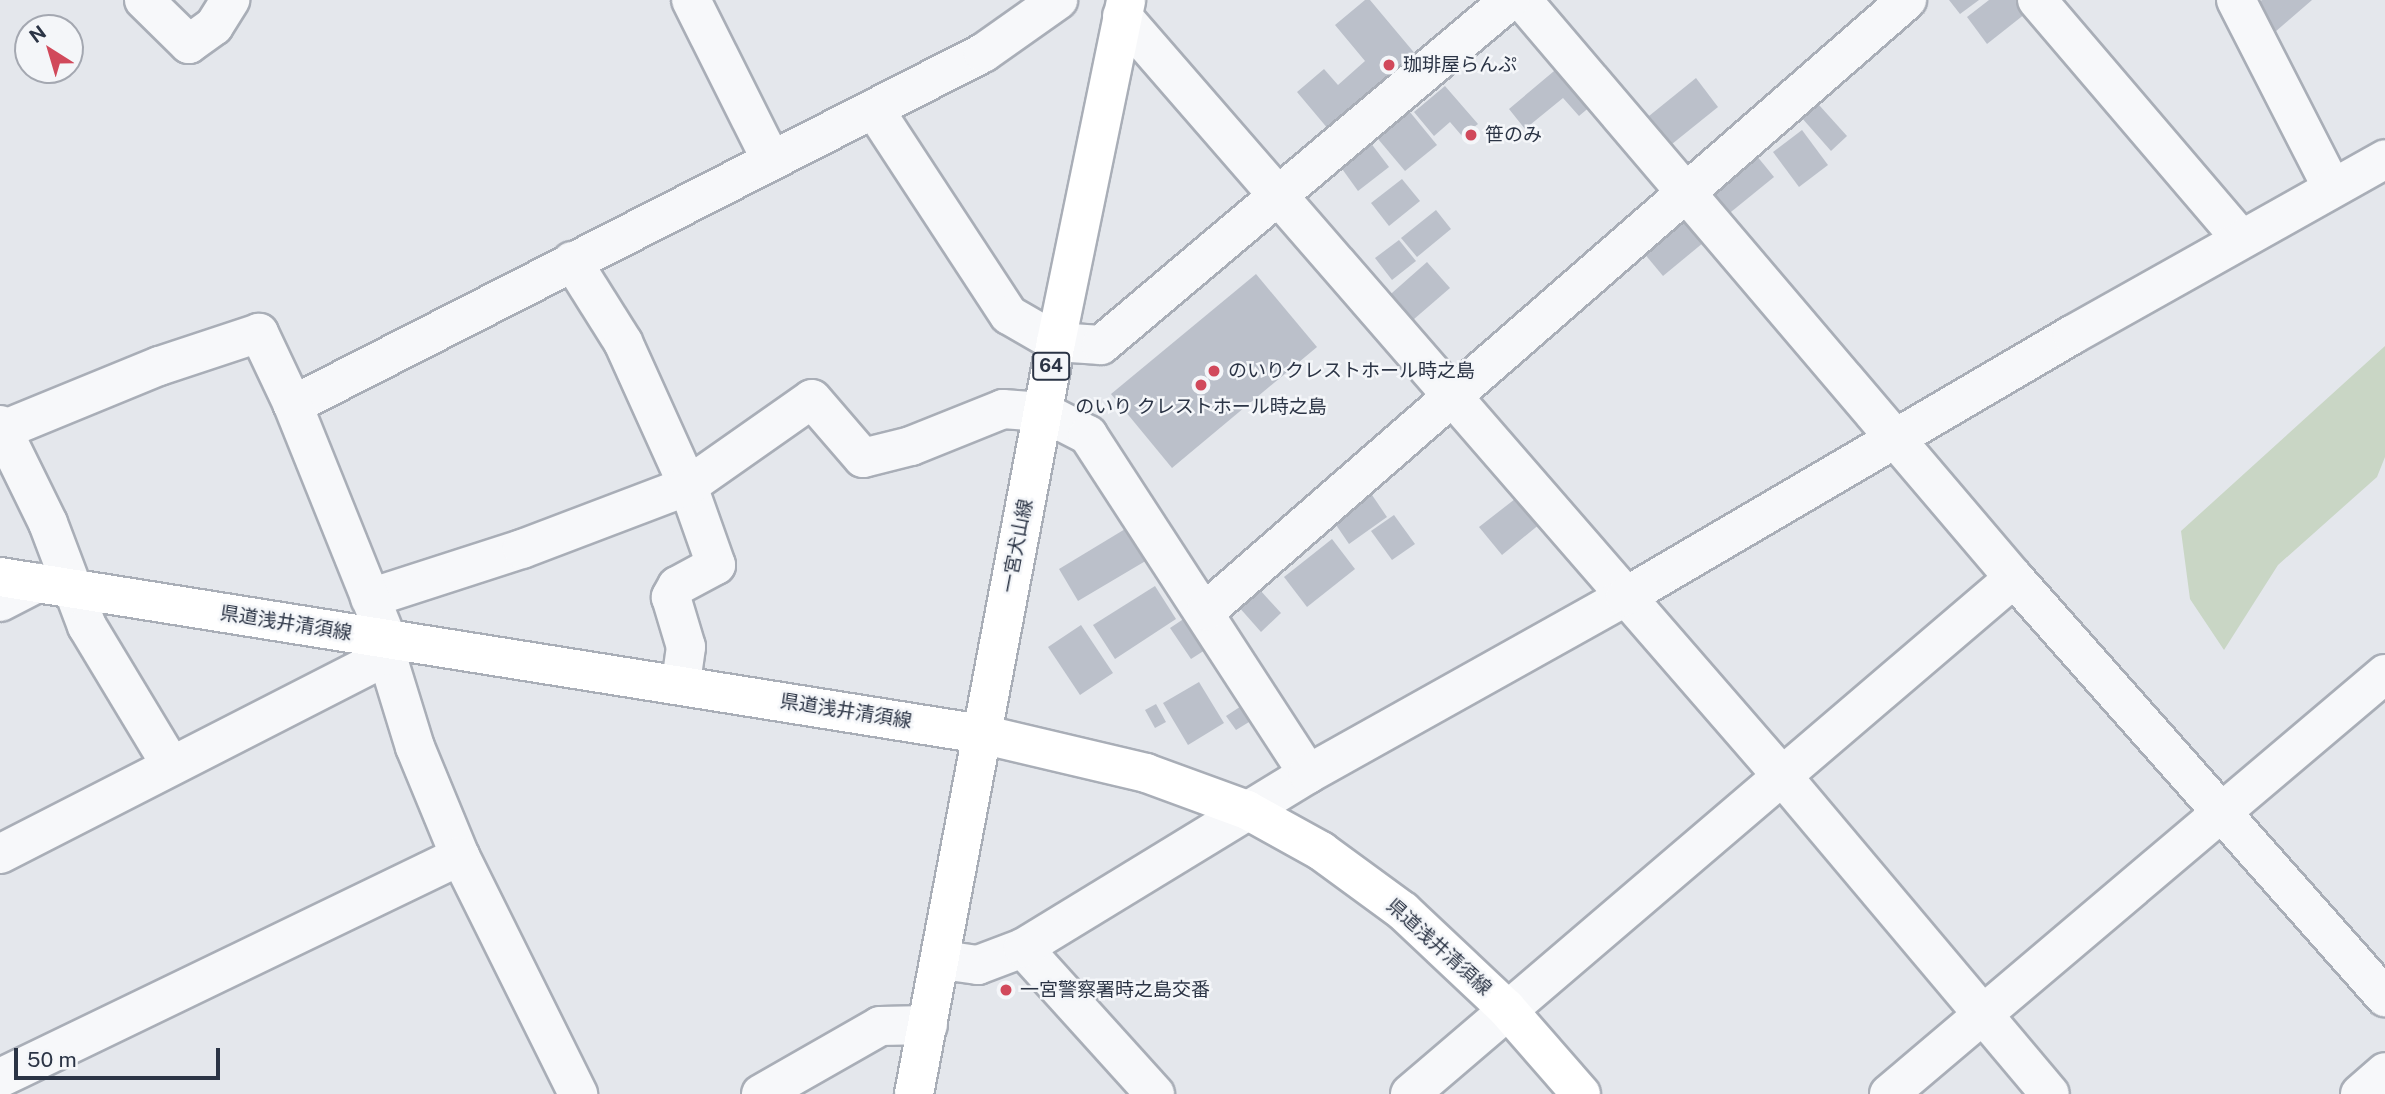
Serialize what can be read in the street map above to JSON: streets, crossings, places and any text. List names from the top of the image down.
{
  "streets": {
    "main road": ["64", "一宮犬山線", "県道浅井清須線"]
  },
  "crossings": [
    ["一宮犬山線", "県道浅井清須線"]
  ],
  "places": [
    "珈琲屋らんぷ",
    "笹のみ",
    "のいりクレストホール時之島",
    "のいり クレストホール時之島",
    "一宮警察署時之島交番"
  ],
  "scale_bar": "50 m",
  "north": "top left"
}
